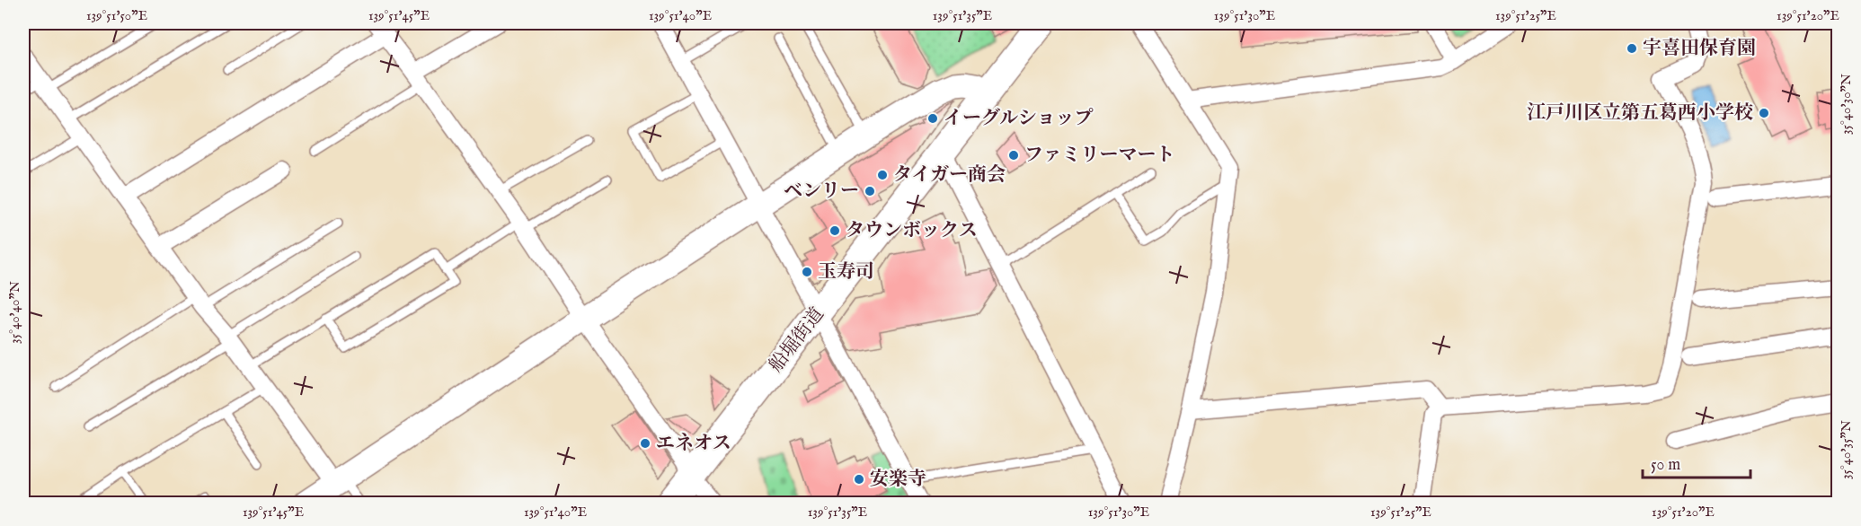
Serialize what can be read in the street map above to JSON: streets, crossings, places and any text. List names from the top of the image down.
{
  "streets": {
    "main road": ["船堀街道"]
  },
  "places": [
    "宇喜田保育園",
    "江戸川区立第五葛西小学校",
    "イーグルショップ",
    "ファミリーマート",
    "タイガー商会",
    "ベンリー",
    "タウンボックス",
    "玉寿司",
    "エネオス",
    "安楽寺"
  ],
  "scale_bar": "50 m",
  "coordinates": [
    "139°51'50\"E",
    "139°51'45\"E",
    "139°51'40\"E",
    "139°51'35\"E",
    "139°51'30\"E",
    "139°51'25\"E",
    "139°51'20\"E",
    "35°40'30\"N",
    "35°40'40\"N",
    "35°40'35\"N"
  ]
}
